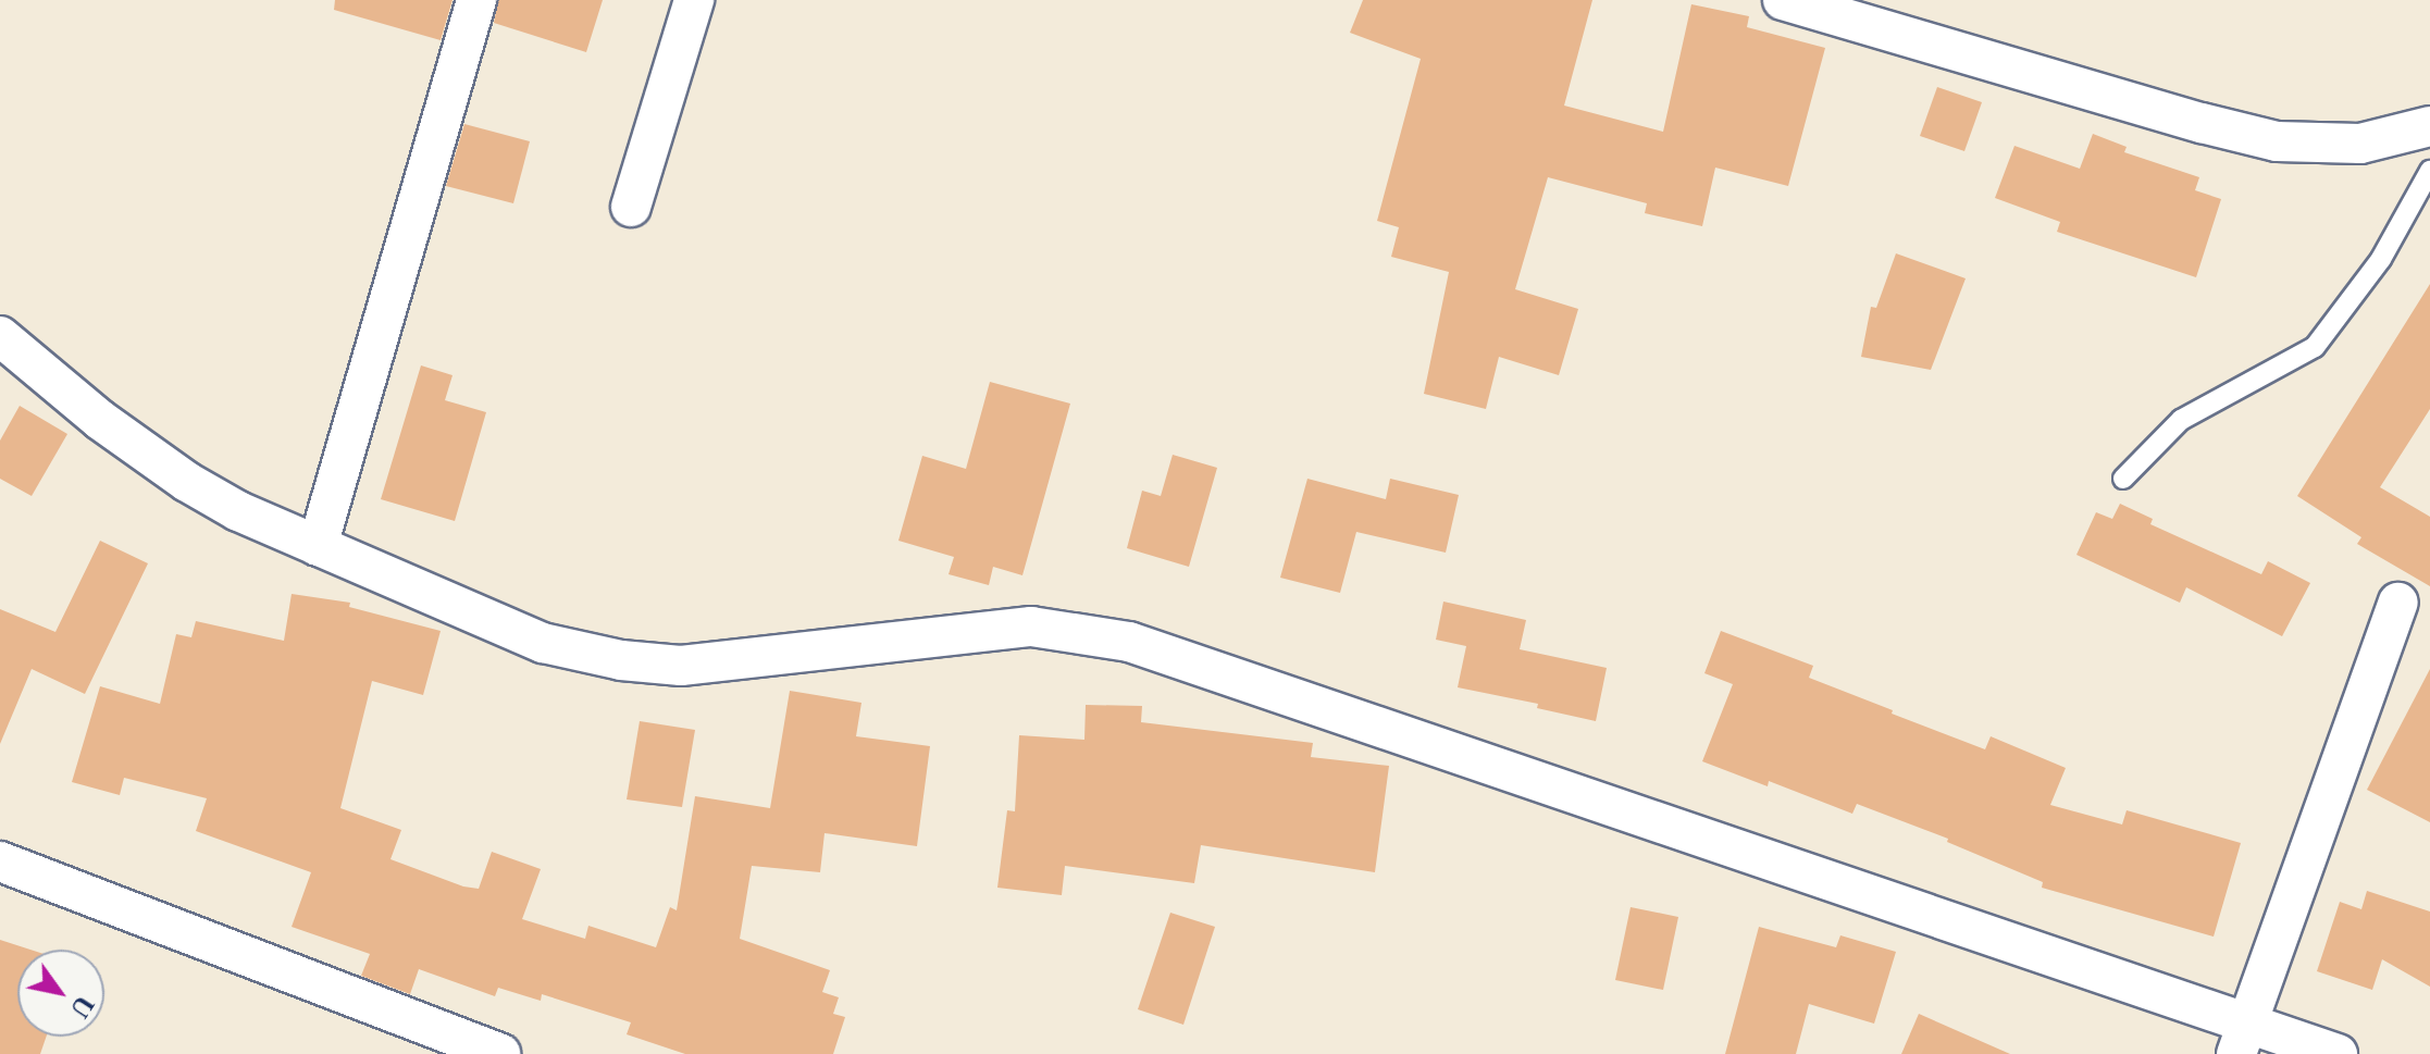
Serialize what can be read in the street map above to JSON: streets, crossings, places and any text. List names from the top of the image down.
{
  "north": "bottom right"
}
